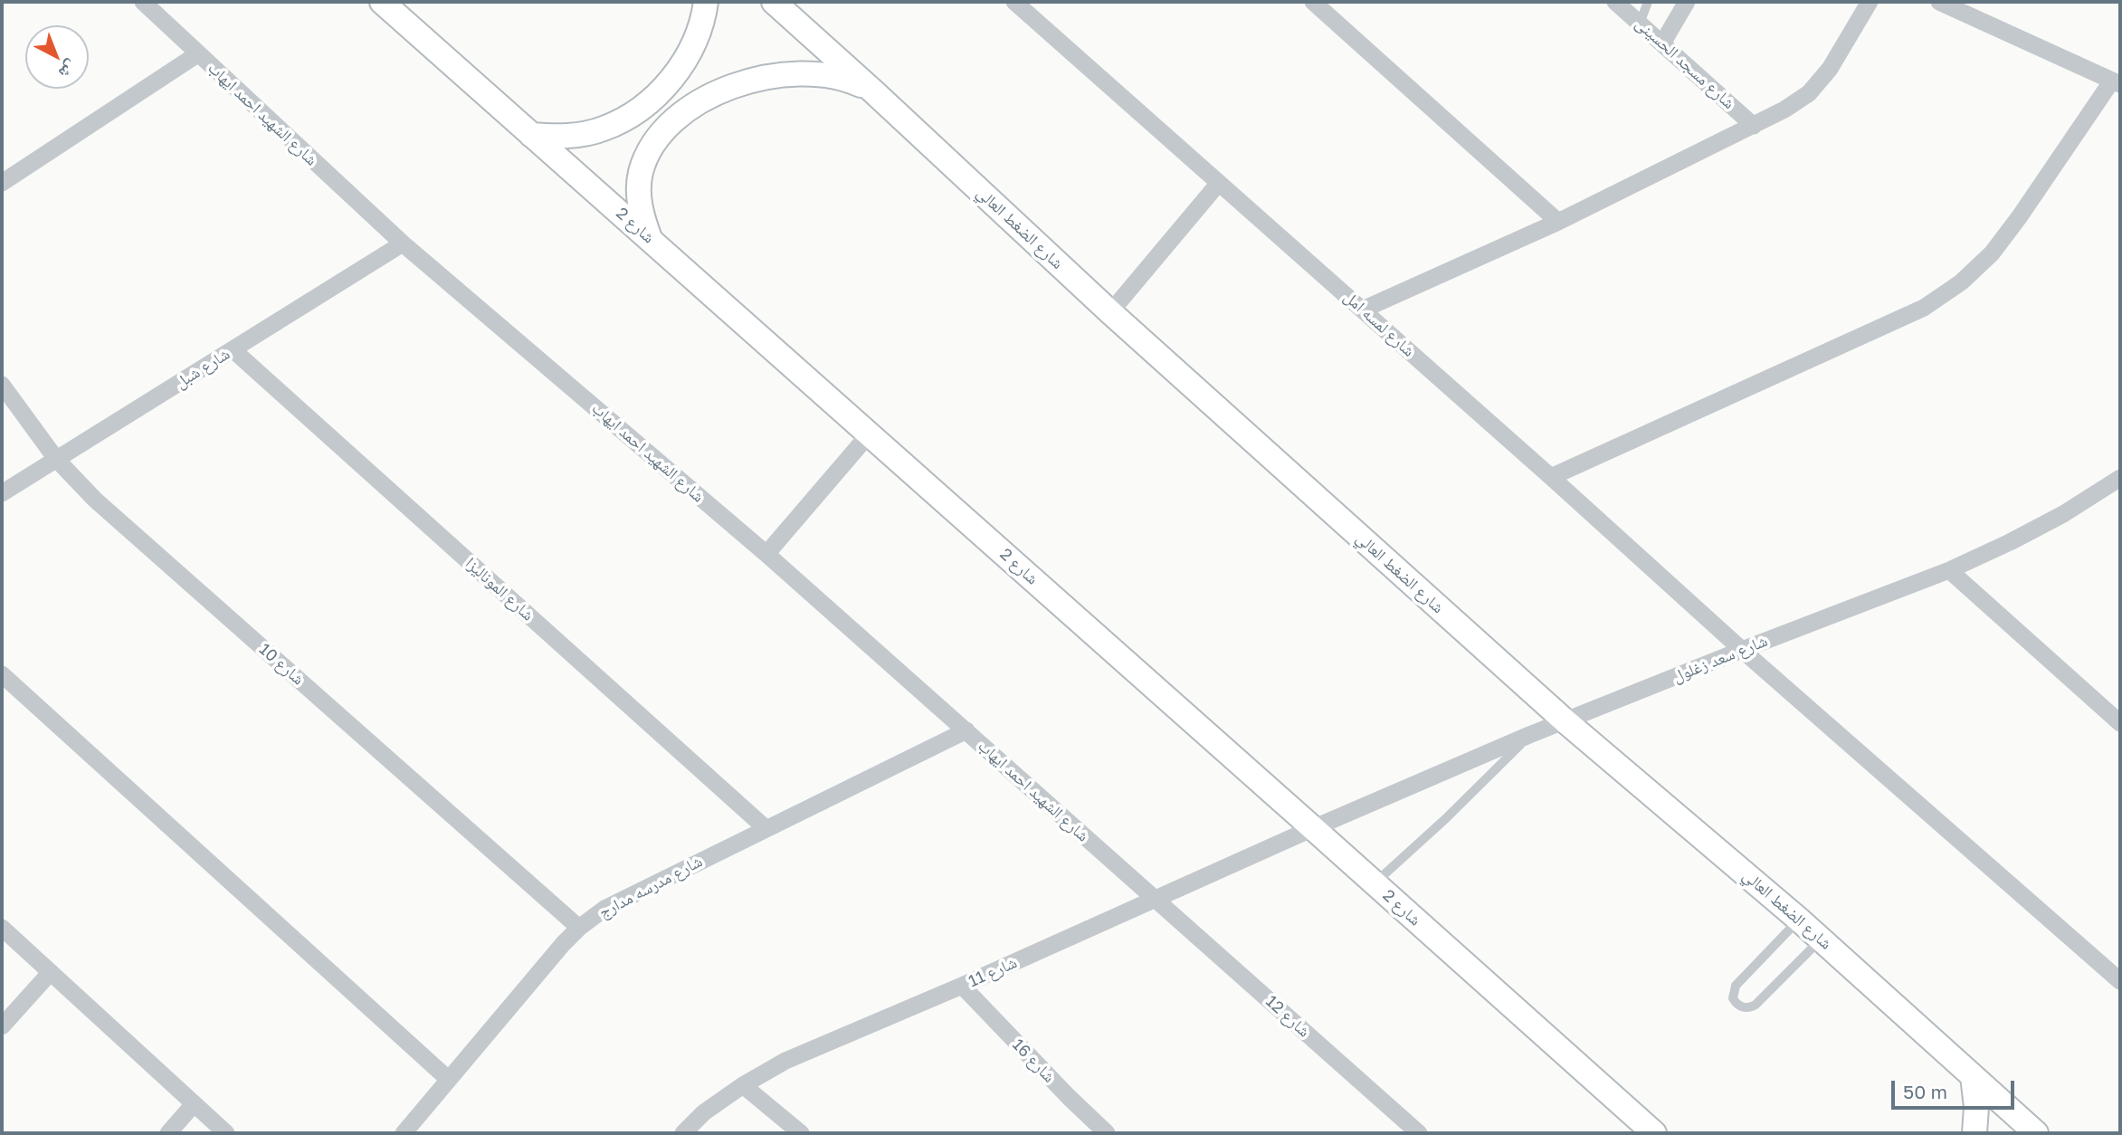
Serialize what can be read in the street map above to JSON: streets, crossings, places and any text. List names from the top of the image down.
{
  "streets": {
    "street": [
      "شارع مسجد الحسينى",
      "شارع الشهيد احمد ايهاب",
      "شارع 2",
      "شارع الضغط العالي",
      "شارع لمسه امل",
      "شارع شبل",
      "شارع الموناليزا",
      "شارع سعد زغلول",
      "شارع 10",
      "شارع مدرسه مدارج",
      "شارع 11",
      "شارع 12",
      "شارع 16"
    ]
  },
  "crossings": [
    ["شارع الشهيد احمد ايهاب", "شارع شبل"],
    ["شارع الشهيد احمد ايهاب", "شارع مدرسه مدارج"],
    ["شارع الشهيد احمد ايهاب", "شارع 11"],
    ["شارع الشهيد احمد ايهاب", "شارع 12"],
    ["شارع 2", "شارع سعد زغلول"],
    ["شارع 2", "شارع 11"],
    ["شارع الضغط العالي", "شارع سعد زغلول"],
    ["شارع لمسه امل", "شارع سعد زغلول"],
    ["شارع شبل", "شارع الموناليزا"],
    ["شارع شبل", "شارع 10"],
    ["شارع الموناليزا", "شارع مدرسه مدارج"],
    ["شارع سعد زغلول", "شارع 11"],
    ["شارع 10", "شارع مدرسه مدارج"],
    ["شارع 11", "شارع 12"],
    ["شارع 11", "شارع 16"]
  ],
  "scale_bar": "50 m",
  "north": "bottom right"
}
